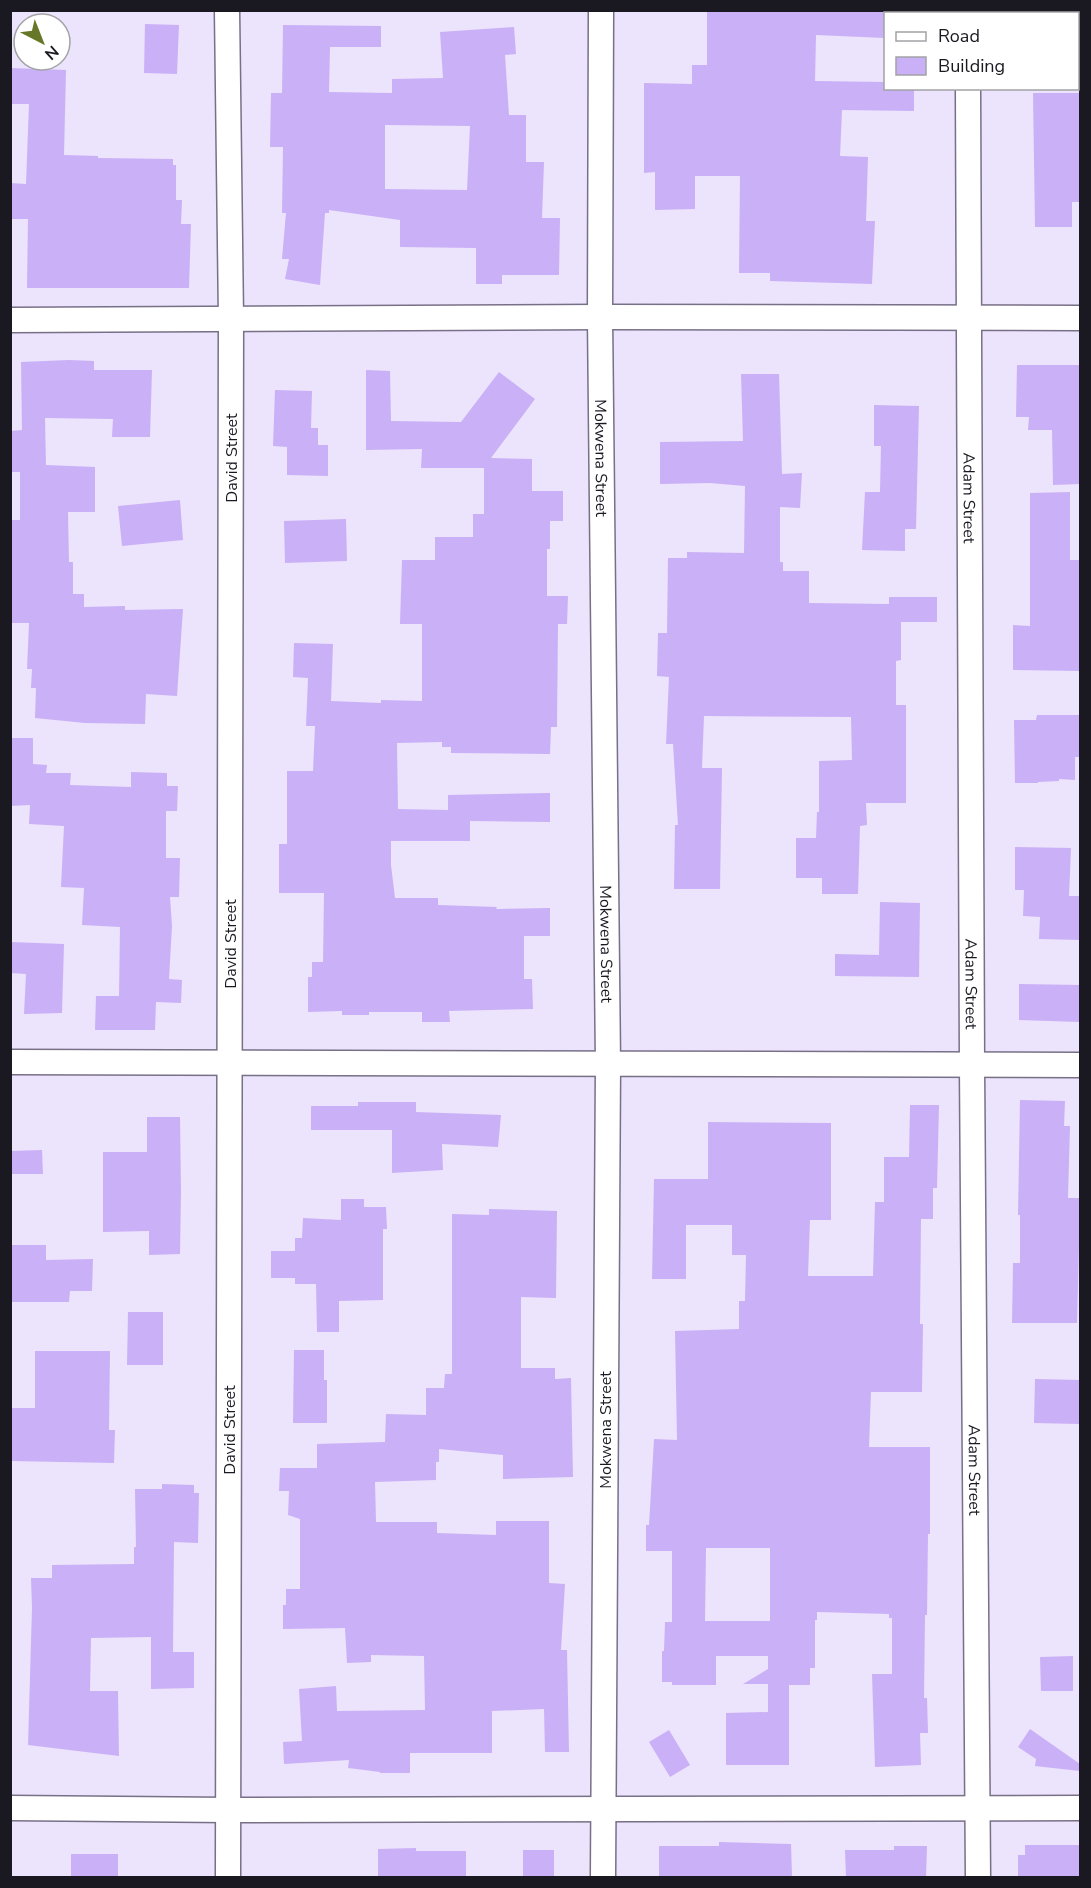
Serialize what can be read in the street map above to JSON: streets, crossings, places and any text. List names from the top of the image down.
{
  "streets": {
    "street": ["David Street", "Mokwena Street", "Adam Street"]
  },
  "legend": ["Road", "Building"],
  "north": "bottom right"
}
